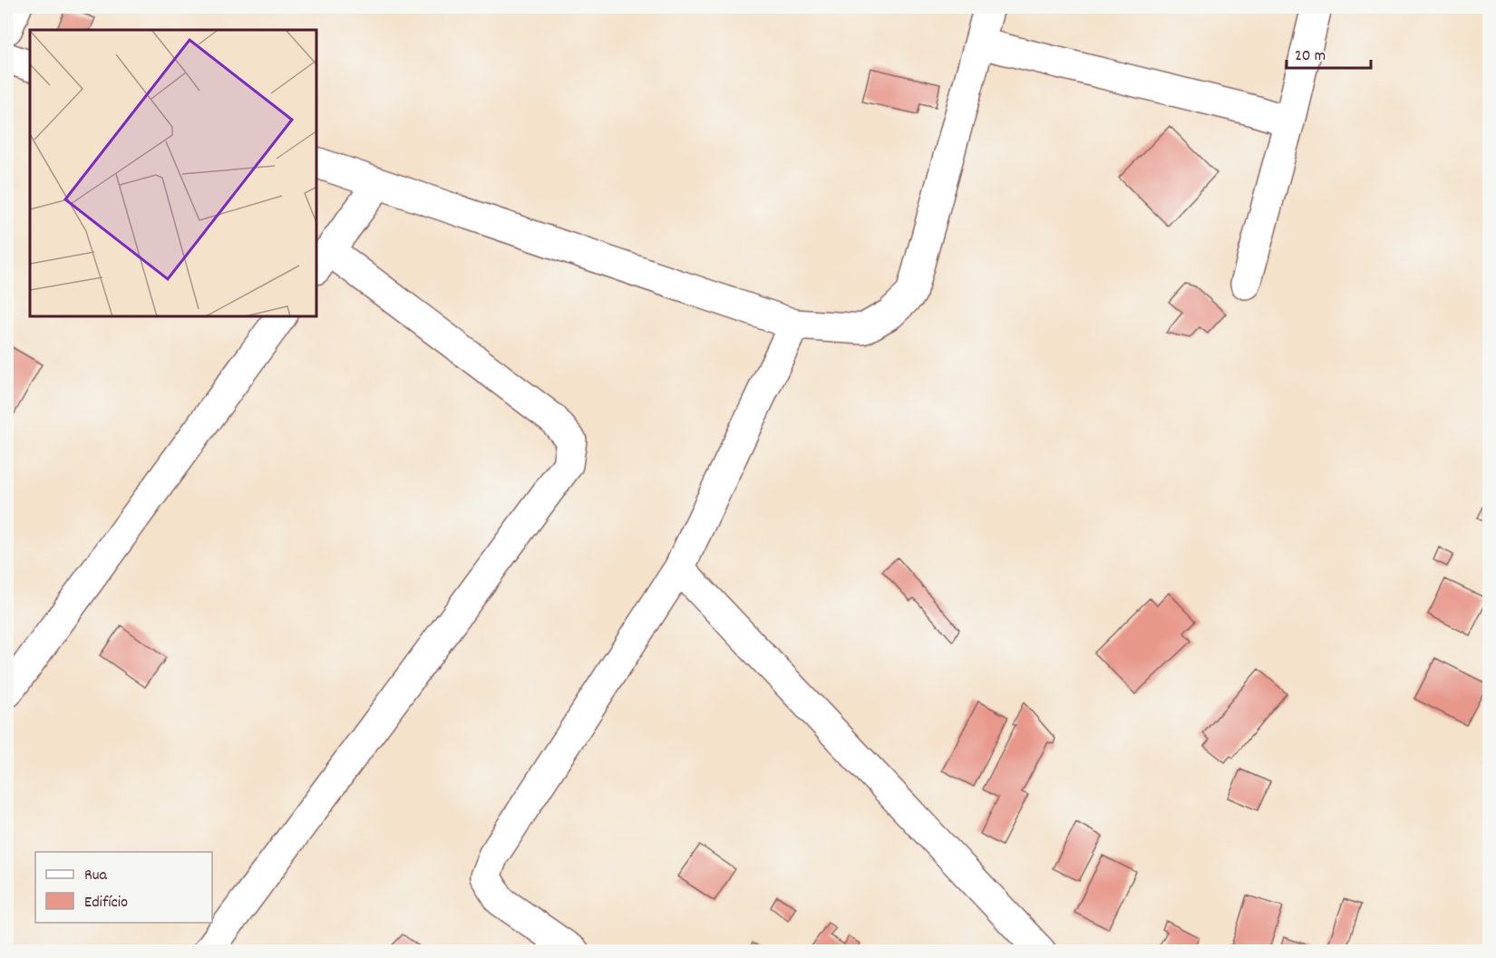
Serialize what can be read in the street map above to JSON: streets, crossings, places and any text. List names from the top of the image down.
{
  "legend": ["Rua", "Edifício"],
  "scale_bar": "20 m"
}
